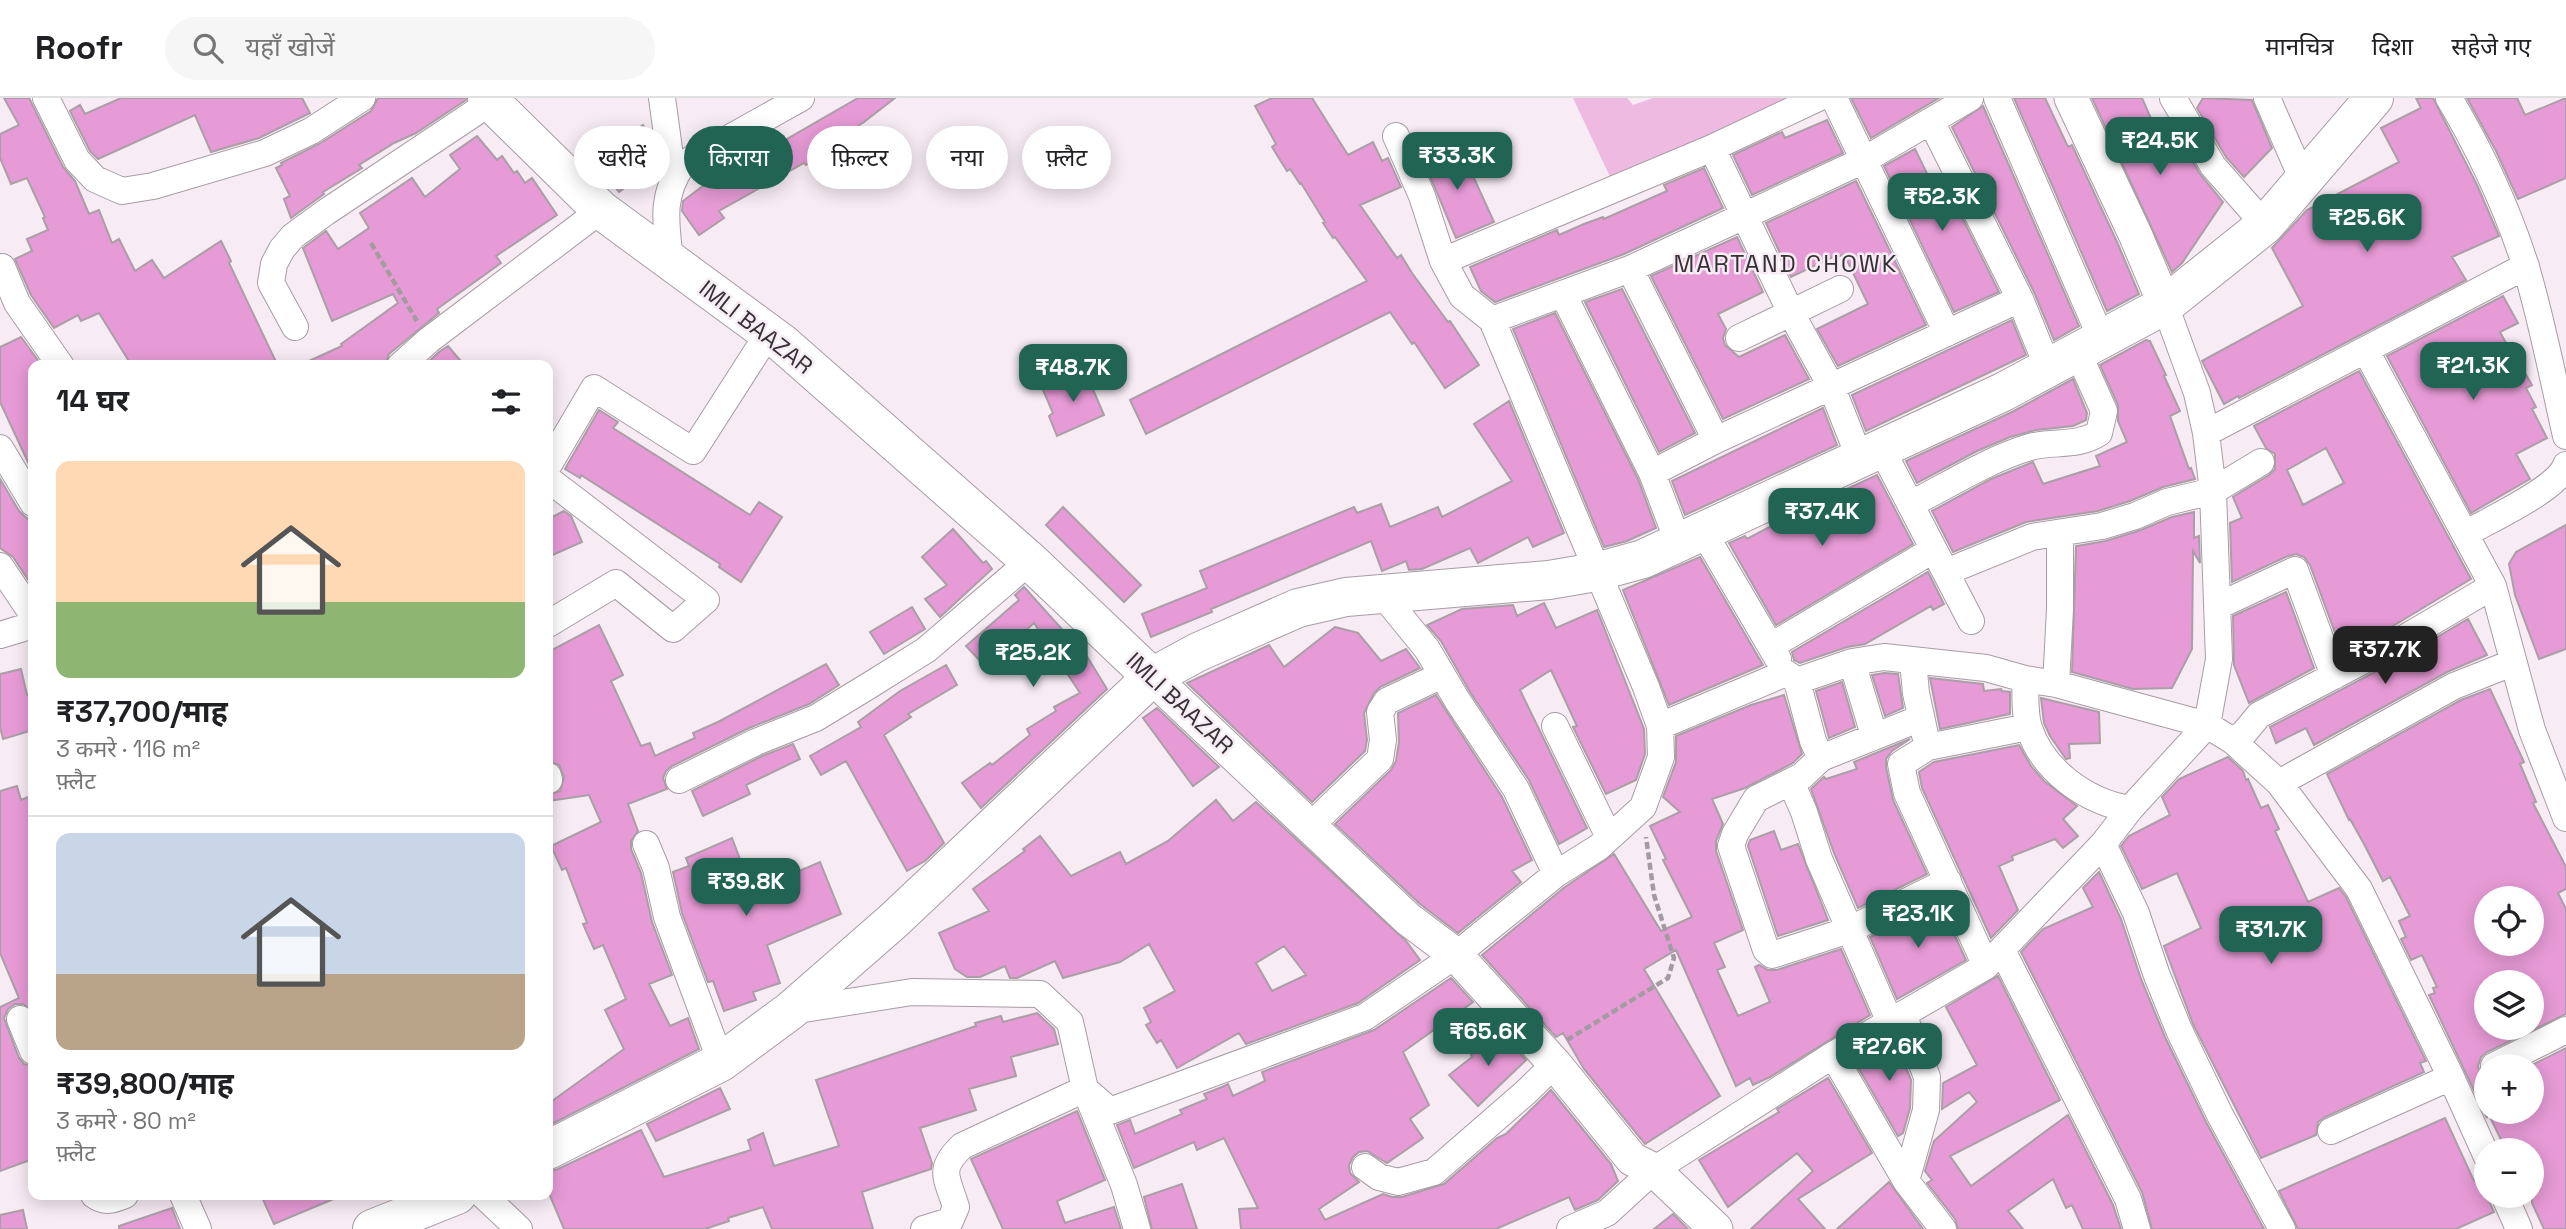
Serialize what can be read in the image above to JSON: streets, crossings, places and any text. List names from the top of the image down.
{
  "streets": {
    "main road": ["IMLI BAAZAR"]
  },
  "districts": ["MARTAND CHOWK"],
  "page": {
    "header": "Roofr",
    "search": "यहाँ खोजें",
    "nav": ["मानचित्र", "दिशा", "सहेजे गए"],
    "price": [
      "₹24.5K",
      "₹33.3K",
      "₹52.3K",
      "₹25.6K",
      "₹21.3K",
      "₹48.7K",
      "₹37.4K",
      "₹37.7K",
      "₹25.2K",
      "₹39.8K",
      "₹23.1K",
      "₹31.7K",
      "₹65.6K",
      "₹27.6K"
    ],
    "chip": [
      "खरीदें",
      "किराया",
      "फ़िल्टर",
      "नया",
      "फ़्लैट"
    ],
    "heading": "14 घर",
    "list": [
      {
        "name": "₹37,700/माह",
        "note": "3 कमरे · 116 m² · फ़्लैट"
      },
      {
        "name": "₹39,800/माह",
        "note": "3 कमरे · 80 m² · फ़्लैट"
      }
    ],
    "map_buttons": ["+", "−"]
  }
}
